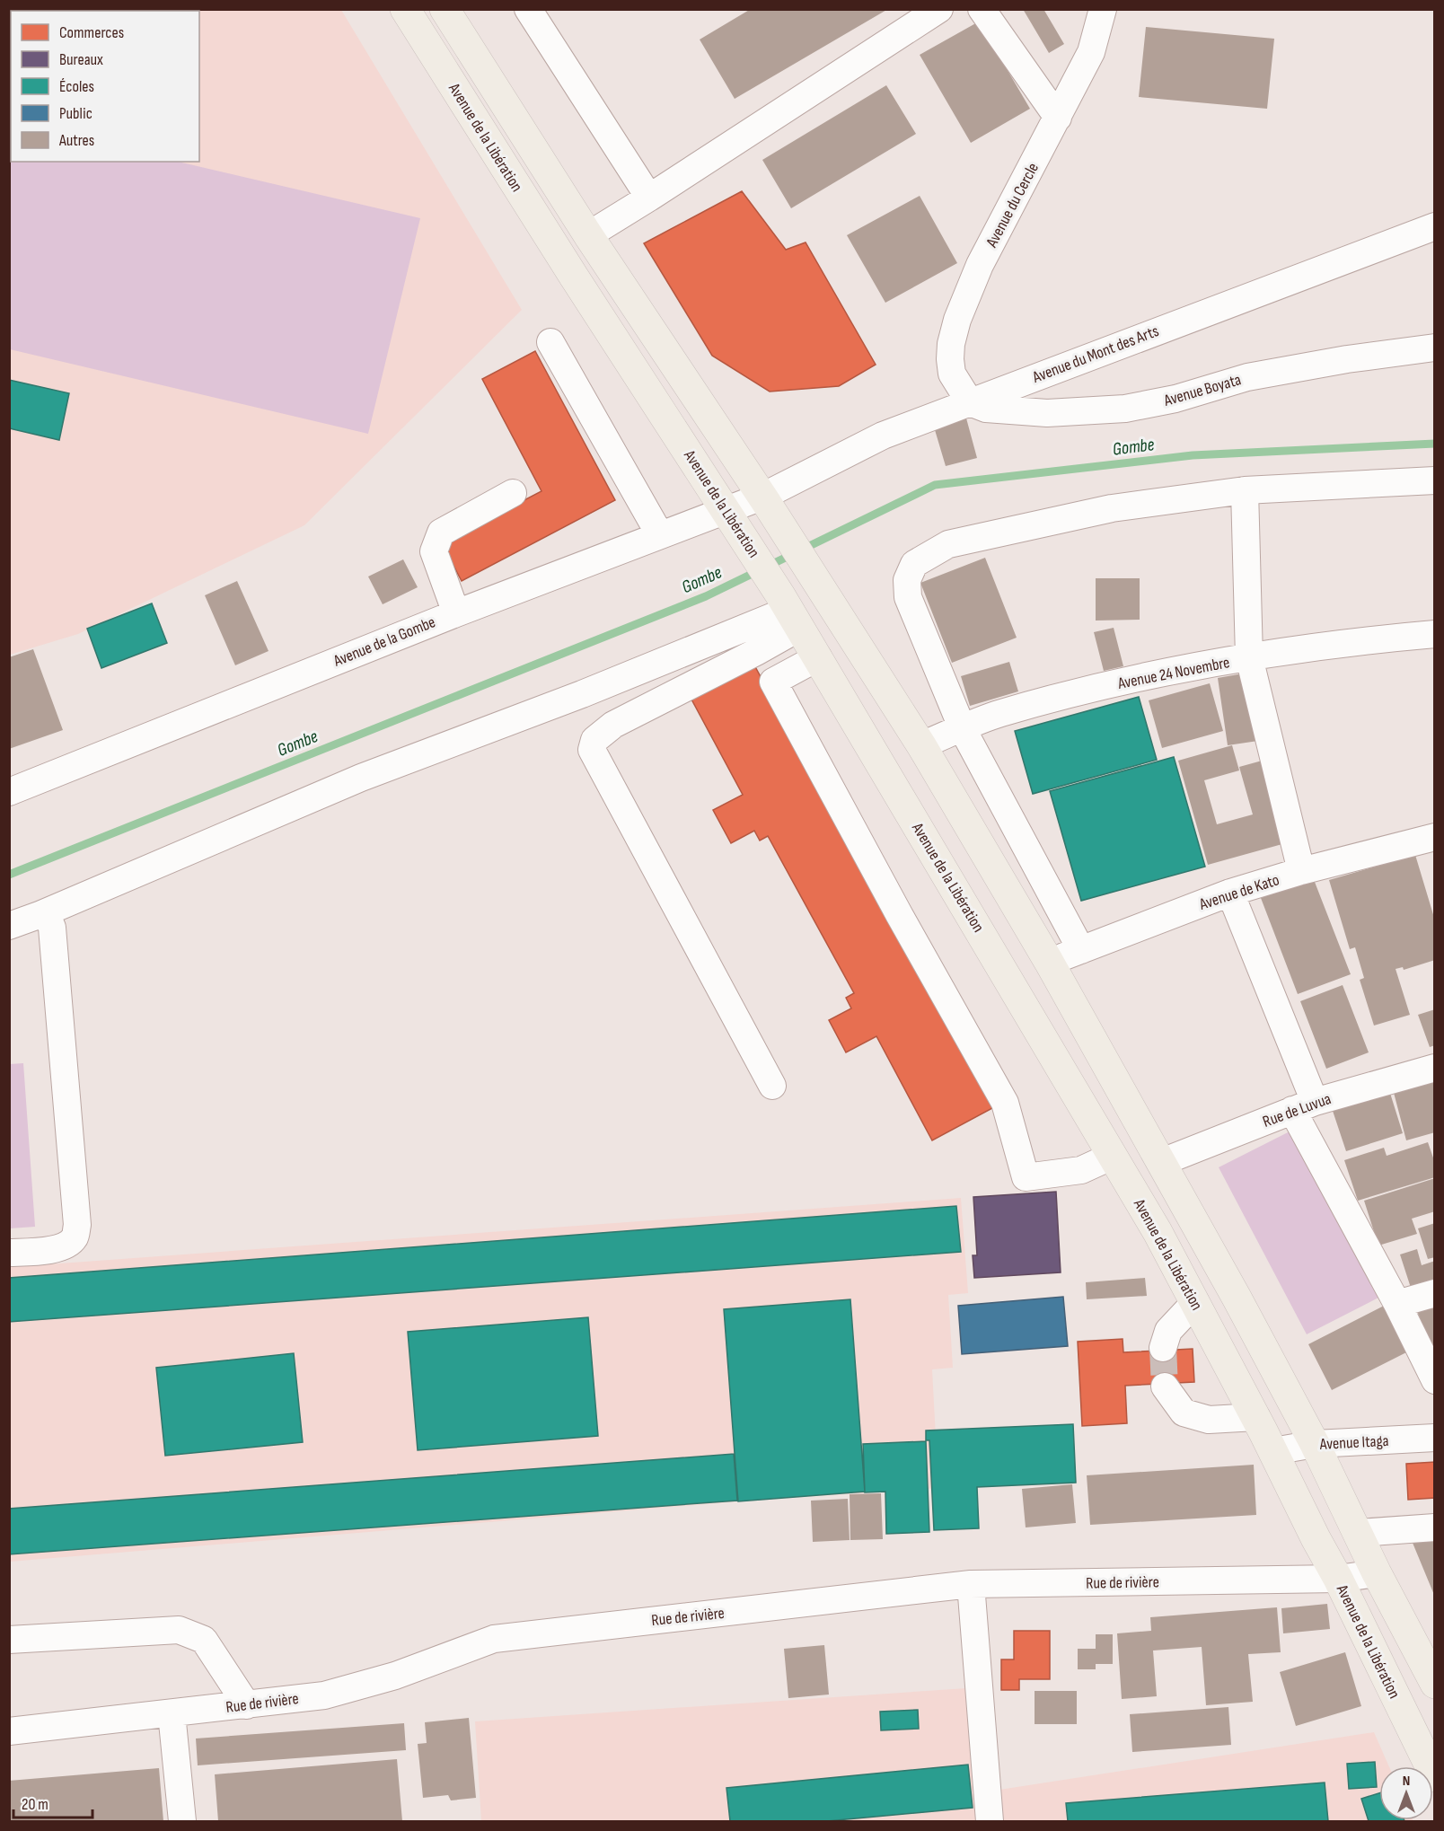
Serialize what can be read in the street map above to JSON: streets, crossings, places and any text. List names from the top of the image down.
{
  "streets": {
    "main road": ["Avenue de la Libération"],
    "street": [
      "Avenue du Cercle",
      "Avenue du Mont des Arts",
      "Avenue Boyata",
      "Avenue de la Gombe",
      "Avenue 24 Novembre",
      "Avenue de Kato",
      "Rue de Luvua",
      "Avenue Itaga",
      "Rue de rivière"
    ]
  },
  "crossings": [
    ["Avenue de la Libération", "Avenue du Mont des Arts"],
    ["Avenue de la Libération", "Avenue de la Gombe"],
    ["Avenue de la Libération", "Avenue 24 Novembre"],
    ["Avenue de la Libération", "Avenue de Kato"],
    ["Avenue de la Libération", "Rue de Luvua"],
    ["Avenue de la Libération", "Avenue Itaga"],
    ["Avenue de la Libération", "Rue de rivière"],
    ["Avenue du Cercle", "Avenue du Mont des Arts"],
    ["Avenue du Cercle", "Avenue Boyata"],
    ["Avenue du Mont des Arts", "Avenue Boyata"],
    ["Avenue du Mont des Arts", "Avenue de la Gombe"]
  ],
  "water": ["Gombe"],
  "legend": [
    "Commerces",
    "Bureaux",
    "Écoles",
    "Public",
    "Autres"
  ],
  "scale_bar": "20 m",
  "north": "top"
}
